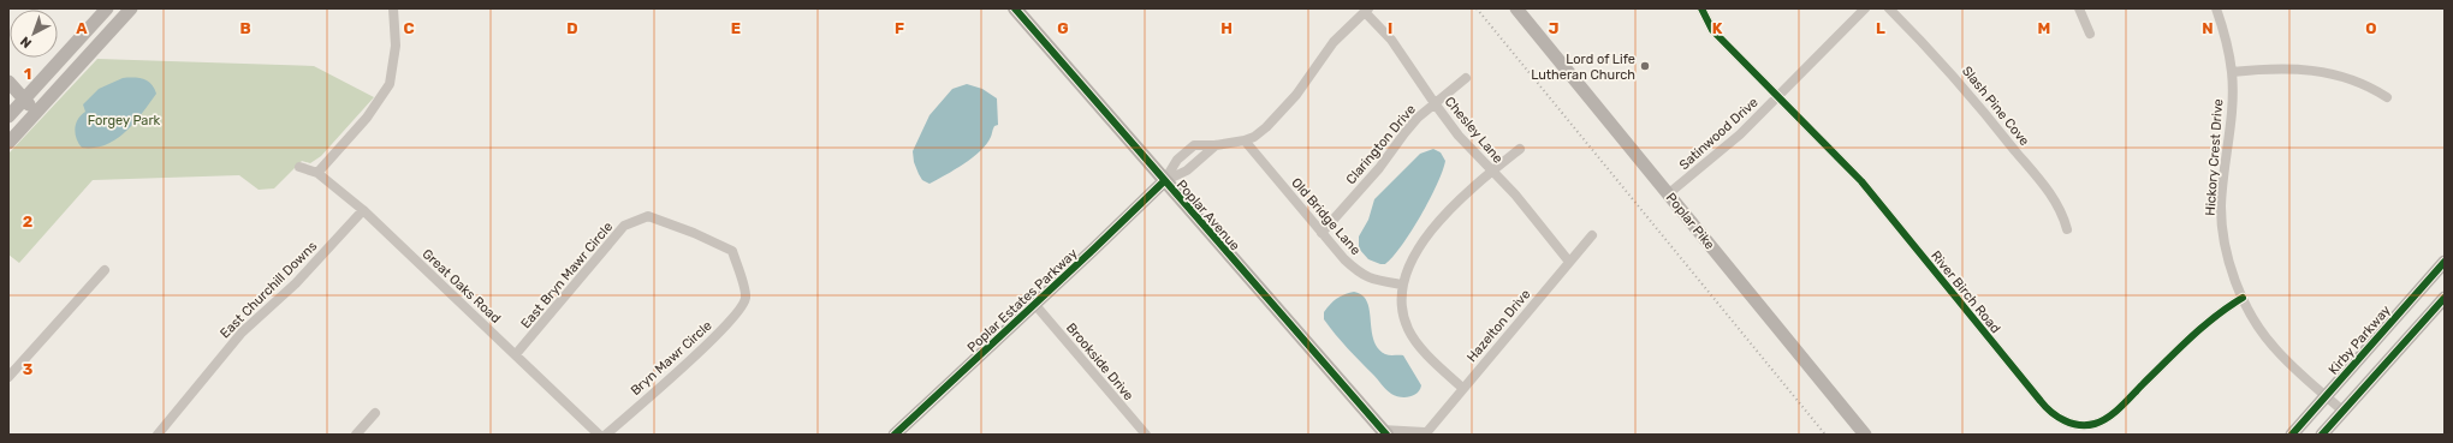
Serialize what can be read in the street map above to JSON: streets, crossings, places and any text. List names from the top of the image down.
{
  "streets": {
    "main road": [
      "Poplar Avenue",
      "Poplar Pike",
      "Poplar Estates Parkway",
      "Kirby Parkway"
    ],
    "street": [
      "Slash Pine Cove",
      "Chesley Lane",
      "Satinwood Drive",
      "Clarington Drive",
      "Hickory Crest Drive",
      "Old Bridge Lane",
      "East Bryn Mawr Circle",
      "Great Oaks Road",
      "East Churchill Downs",
      "River Birch Road",
      "Hazelton Drive",
      "Bryn Mawr Circle",
      "Brookside Drive"
    ]
  },
  "crossings": [
    ["Chesley Lane", "Clarington Drive"],
    ["Chesley Lane", "Hazelton Drive"],
    ["Satinwood Drive", "Poplar Pike"],
    ["Satinwood Drive", "River Birch Road"],
    ["Clarington Drive", "Old Bridge Lane"],
    ["Hickory Crest Drive", "River Birch Road"],
    ["Hickory Crest Drive", "Kirby Parkway"],
    ["Poplar Avenue", "Poplar Estates Parkway"],
    ["Poplar Avenue", "Hazelton Drive"],
    ["East Bryn Mawr Circle", "Great Oaks Road"],
    ["East Bryn Mawr Circle", "Bryn Mawr Circle"],
    ["Great Oaks Road", "East Churchill Downs"],
    ["Poplar Estates Parkway", "Brookside Drive"]
  ],
  "parks": ["Forgey Park"],
  "places": ["Lord of Life Lutheran Church"],
  "north": "bottom left",
  "grid": {
    "columns": [
      "A",
      "B",
      "C",
      "D",
      "E",
      "F",
      "G",
      "H",
      "I",
      "J",
      "K",
      "L",
      "M",
      "N",
      "O"
    ],
    "rows": ["1", "2", "3"]
  }
}
